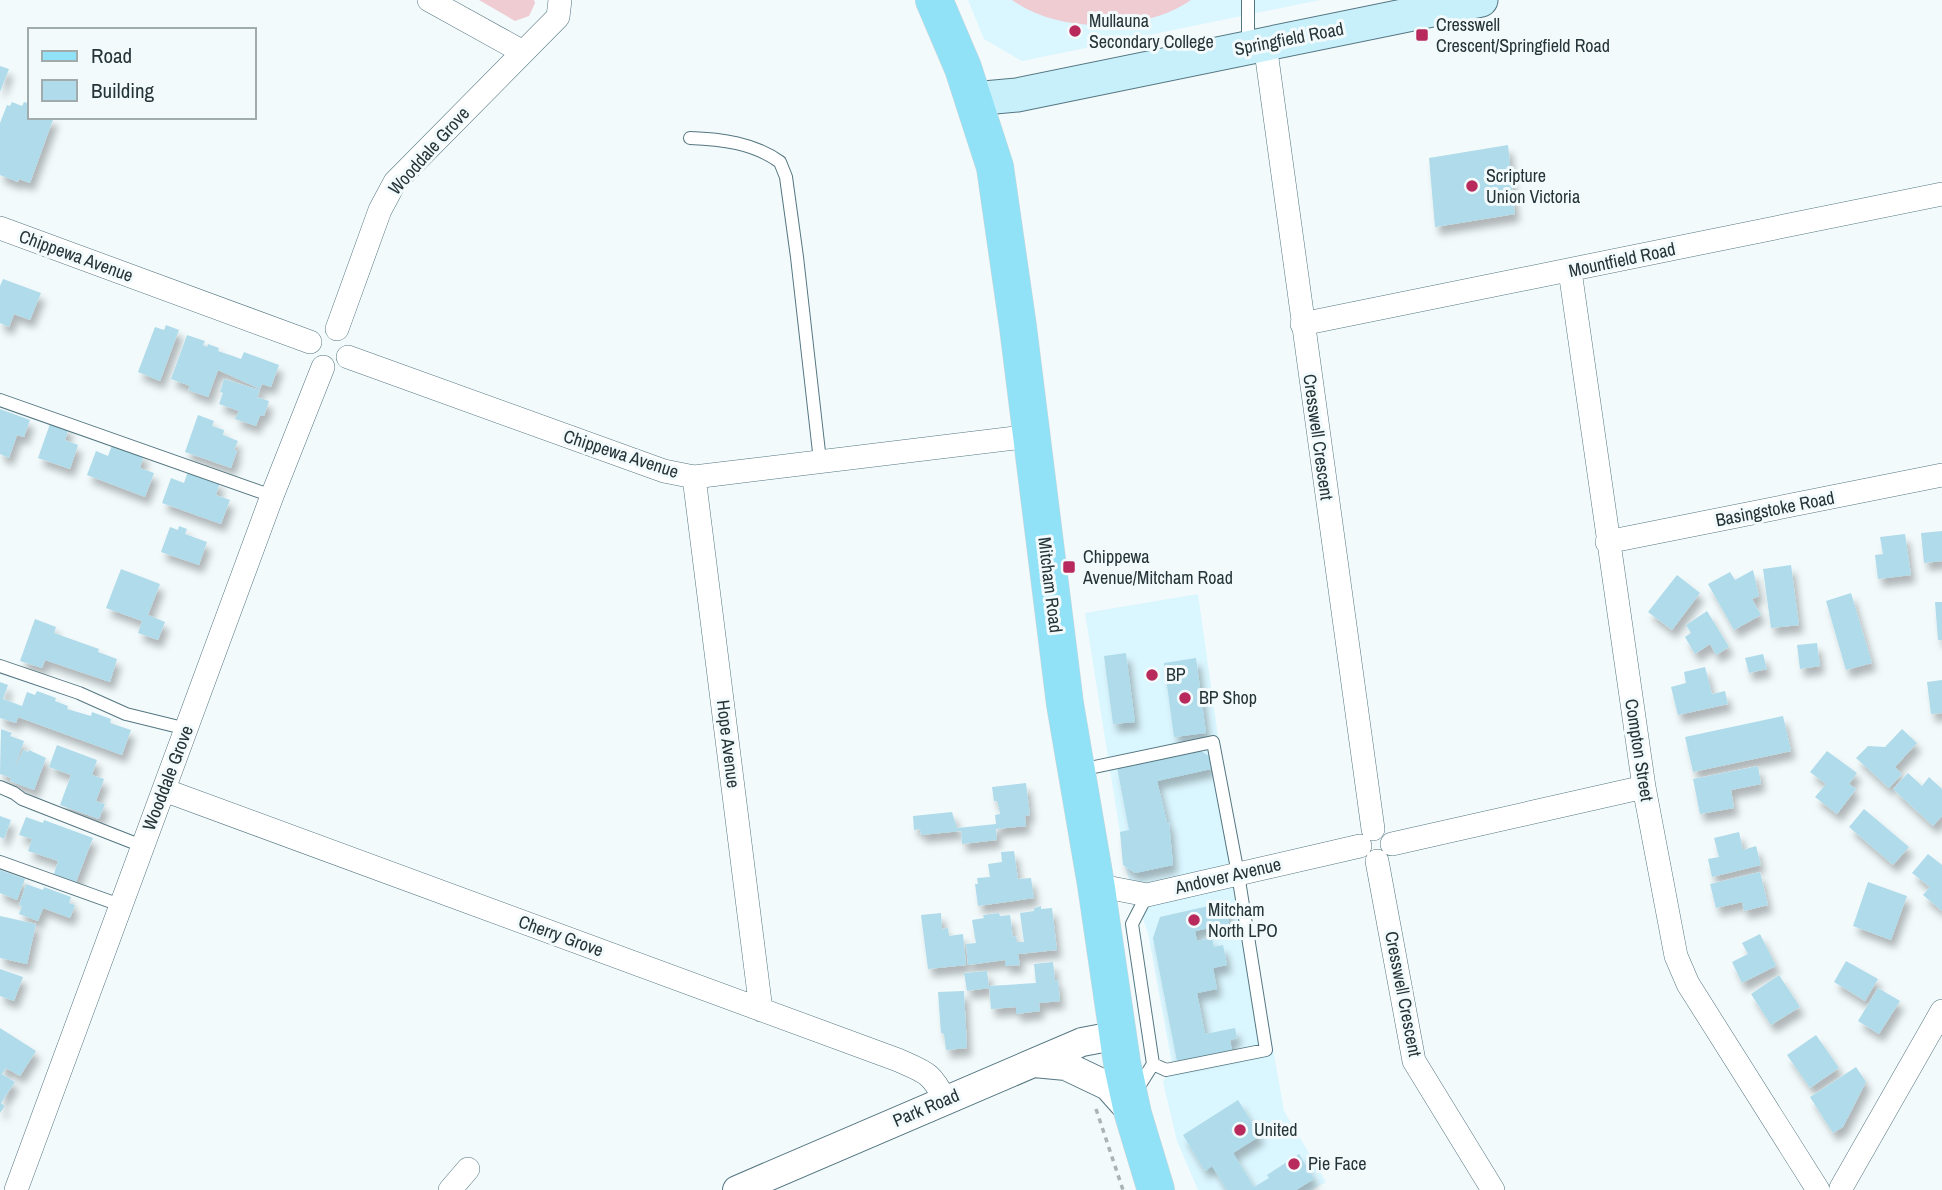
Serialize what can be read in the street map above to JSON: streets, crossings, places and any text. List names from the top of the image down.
{
  "streets": {
    "main road": ["Springfield Road", "Mitcham Road"],
    "street": [
      "Wooddale Grove",
      "Chippewa Avenue",
      "Mountfield Road",
      "Cresswell Crescent",
      "Basingstoke Road",
      "Hope Avenue",
      "Compton Street",
      "Andover Avenue",
      "Cherry Grove",
      "Park Road"
    ]
  },
  "crossings": [
    ["Springfield Road", "Cresswell Crescent"],
    ["Springfield Road", "Mitcham Road"],
    ["Wooddale Grove", "Chippewa Avenue"],
    ["Wooddale Grove", "Cherry Grove"],
    ["Chippewa Avenue", "Mitcham Road"],
    ["Chippewa Avenue", "Hope Avenue"],
    ["Mountfield Road", "Cresswell Crescent"],
    ["Mountfield Road", "Compton Street"],
    ["Cresswell Crescent", "Andover Avenue"],
    ["Basingstoke Road", "Compton Street"],
    ["Mitcham Road", "Andover Avenue"],
    ["Mitcham Road", "Park Road"],
    ["Hope Avenue", "Cherry Grove"],
    ["Compton Street", "Andover Avenue"],
    ["Cherry Grove", "Park Road"]
  ],
  "places": {
    "other": [
      "Mullauna Secondary College",
      "Scripture Union Victoria",
      "BP",
      "BP Shop",
      "Mitcham North LPO",
      "United",
      "Pie Face"
    ],
    "transit": ["Cresswell Crescent/Springfield Road", "Chippewa Avenue/Mitcham Road"]
  },
  "legend": ["Road", "Building"]
}
